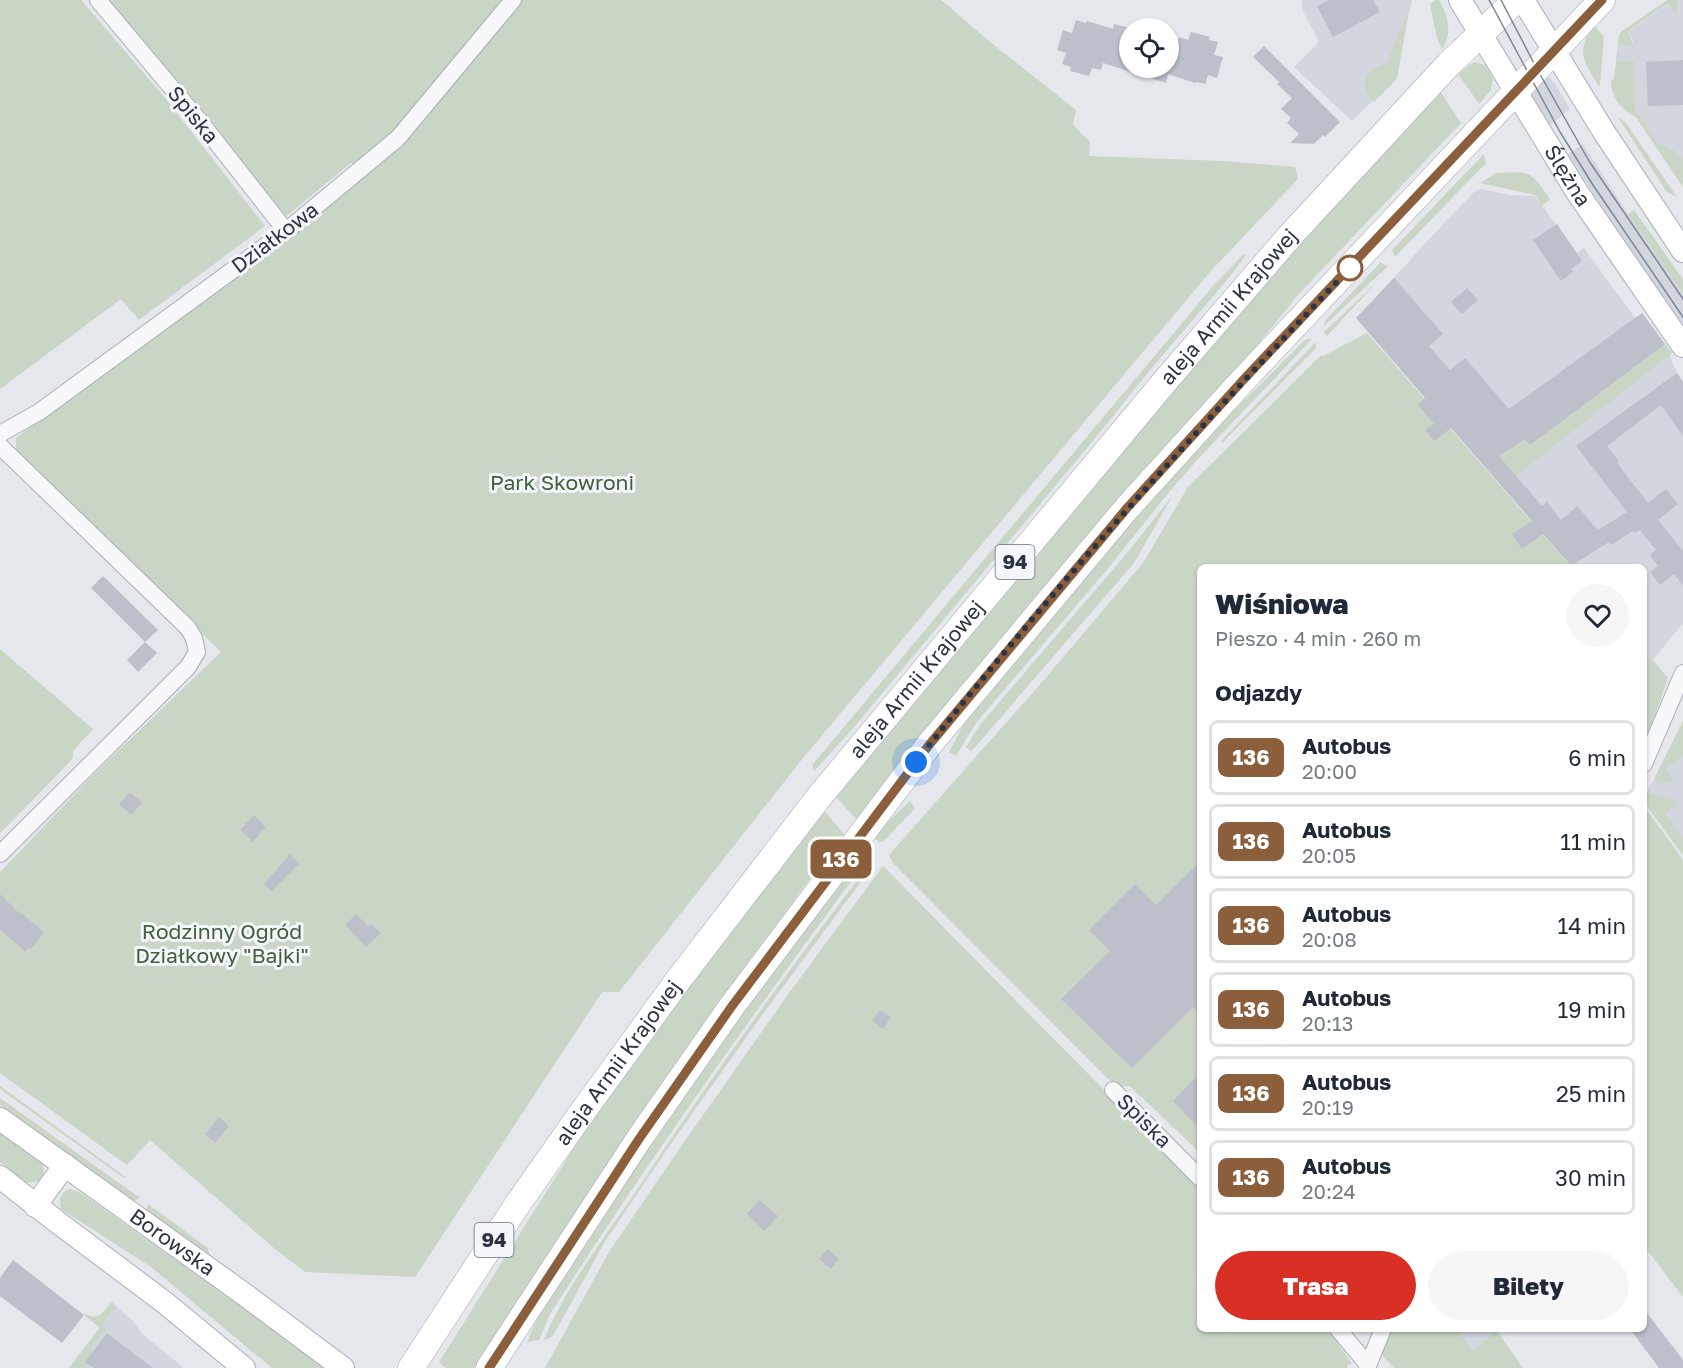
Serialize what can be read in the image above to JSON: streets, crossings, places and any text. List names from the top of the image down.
{
  "streets": {
    "main road": ["aleja Armii Krajowej", "94"],
    "street": [
      "Spiska",
      "Ślężna",
      "Działkowa",
      "Borowska"
    ]
  },
  "crossings": [
    ["Spiska", "Działkowa"],
    ["Ślężna", "aleja Armii Krajowej"],
    ["Ślężna", "94"],
    ["aleja Armii Krajowej", "94"]
  ],
  "parks": ["Park Skowroni", "Rodzinny Ogród Działkowy \"Bajki\""],
  "lines": ["bus line 136"],
  "page": {
    "on_map": "136",
    "heading": [
      ["Wiśniowa", "Pieszo · 4 min · 260 m"],
      "Odjazdy"
    ],
    "list": [
      {
        "mark": "136",
        "name": "Autobus",
        "note": "20:00",
        "value": "6 min"
      },
      {
        "mark": "136",
        "name": "Autobus",
        "note": "20:05",
        "value": "11 min"
      },
      {
        "mark": "136",
        "name": "Autobus",
        "note": "20:08",
        "value": "14 min"
      },
      {
        "mark": "136",
        "name": "Autobus",
        "note": "20:13",
        "value": "19 min"
      },
      {
        "mark": "136",
        "name": "Autobus",
        "note": "20:19",
        "value": "25 min"
      },
      {
        "mark": "136",
        "name": "Autobus",
        "note": "20:24",
        "value": "30 min"
      }
    ],
    "buttons": ["Trasa", "Bilety"]
  }
}
